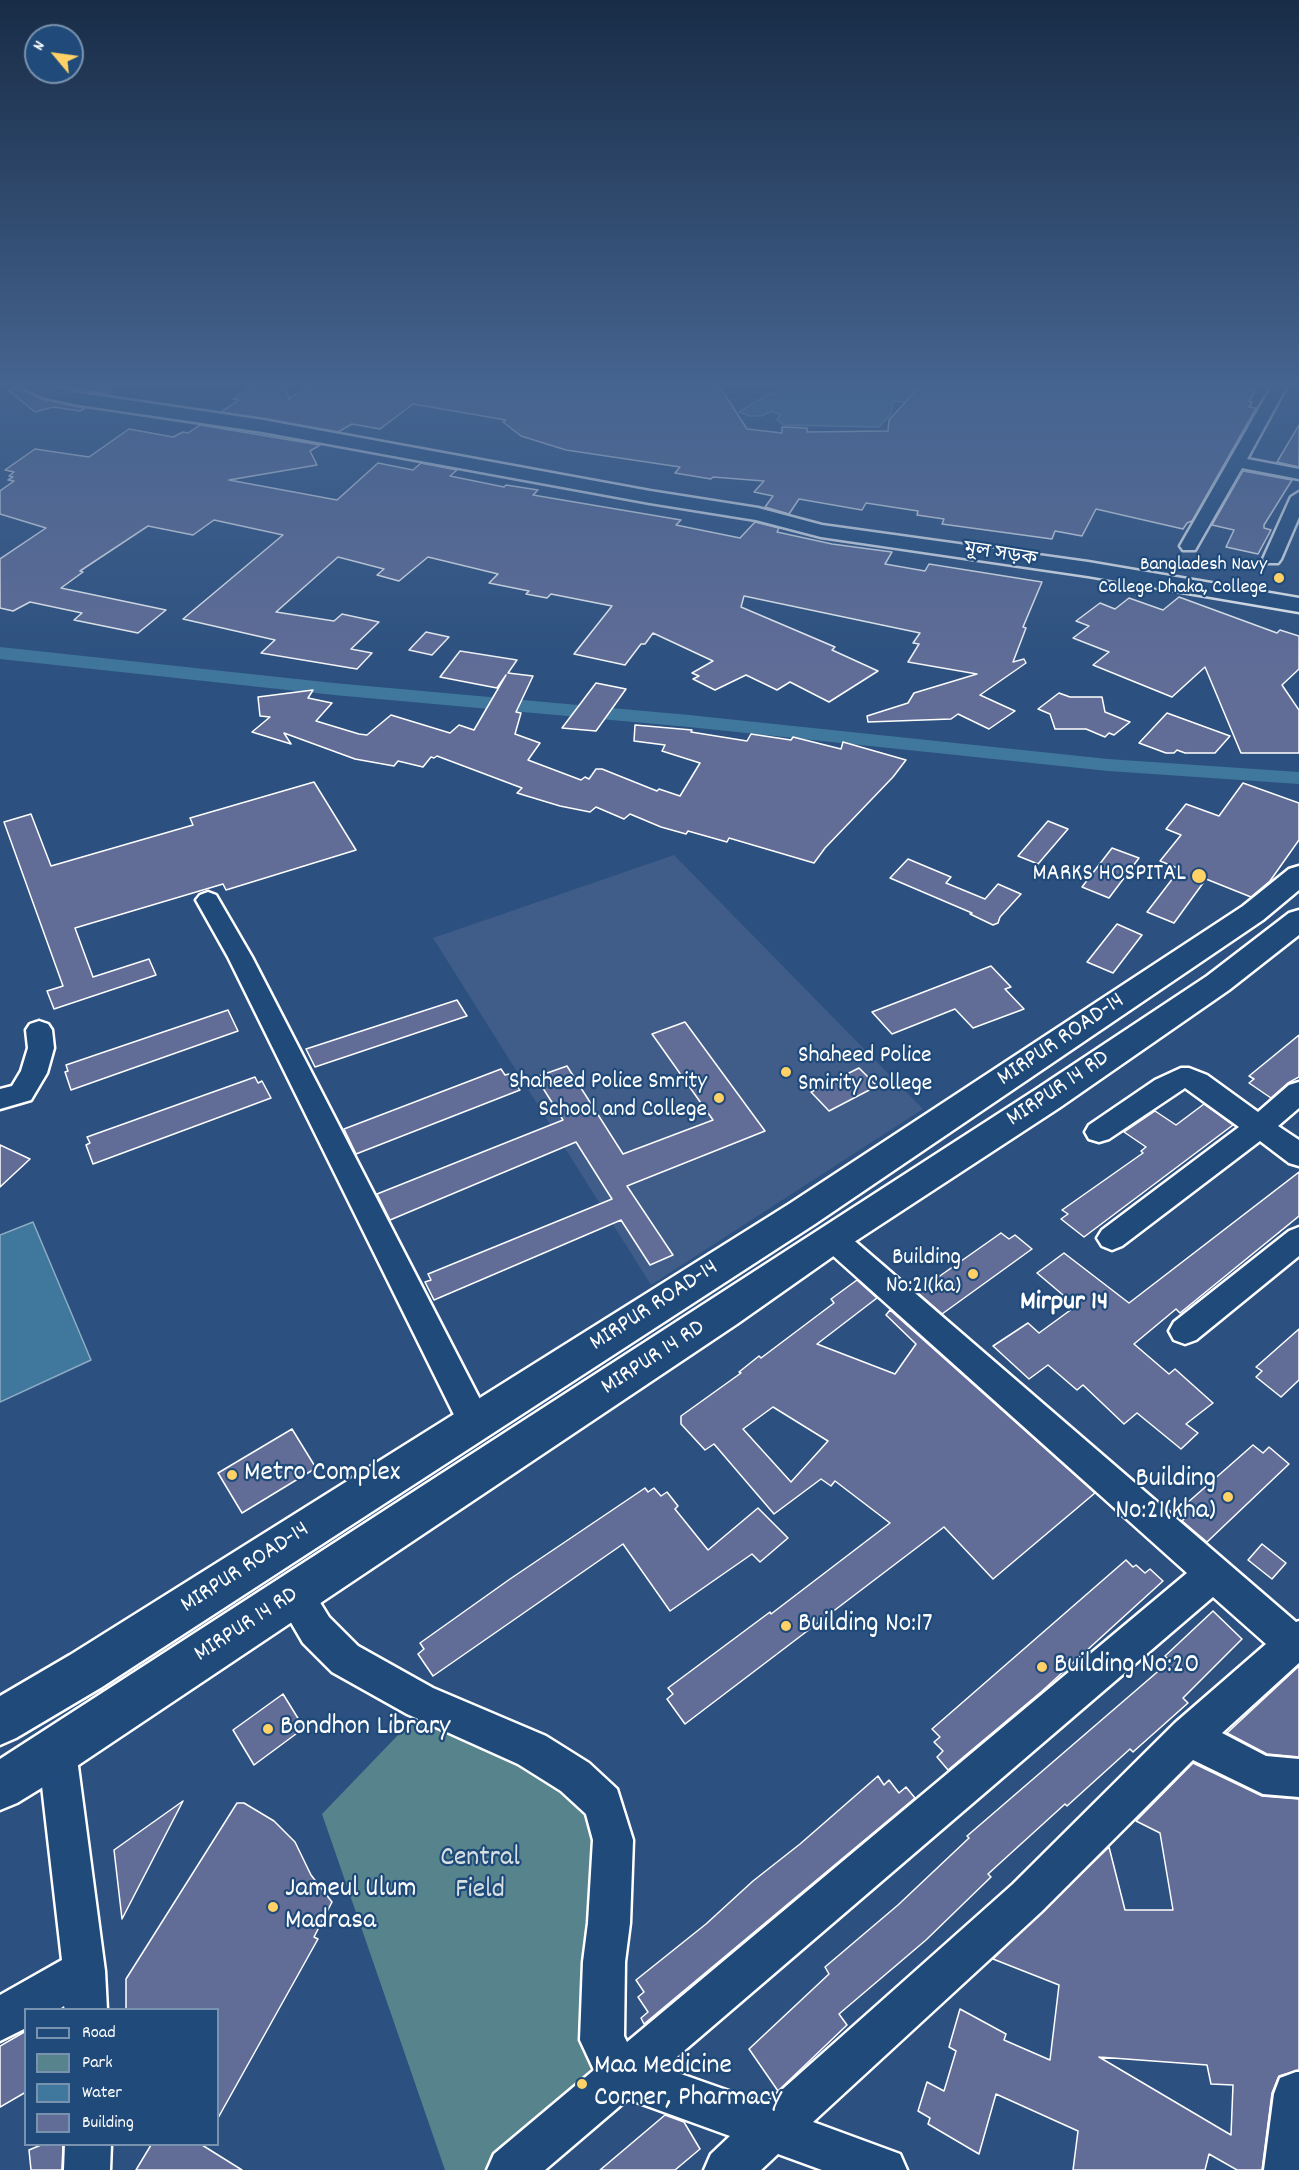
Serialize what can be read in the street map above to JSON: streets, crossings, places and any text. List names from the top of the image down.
{
  "streets": {
    "street": ["মূল সড়ক", "MIRPUR ROAD-14", "MIRPUR 14 RD"]
  },
  "districts": ["Mirpur 14"],
  "parks": ["Central Field"],
  "places": [
    "Bangladesh Navy College Dhaka, College",
    "MARKS HOSPITAL",
    "Shaheed Police Smirity College",
    "Shaheed Police Smrity School and College",
    "Building No:21(ka)",
    "Metro Complex",
    "Building No:21(kha)",
    "Building No:17",
    "Building No:20",
    "Bondhon Library",
    "Jameul Ulum Madrasa",
    "Maa Medicine Corner, Pharmacy"
  ],
  "legend": [
    "Road",
    "Park",
    "Water",
    "Building"
  ],
  "north": "top left"
}
